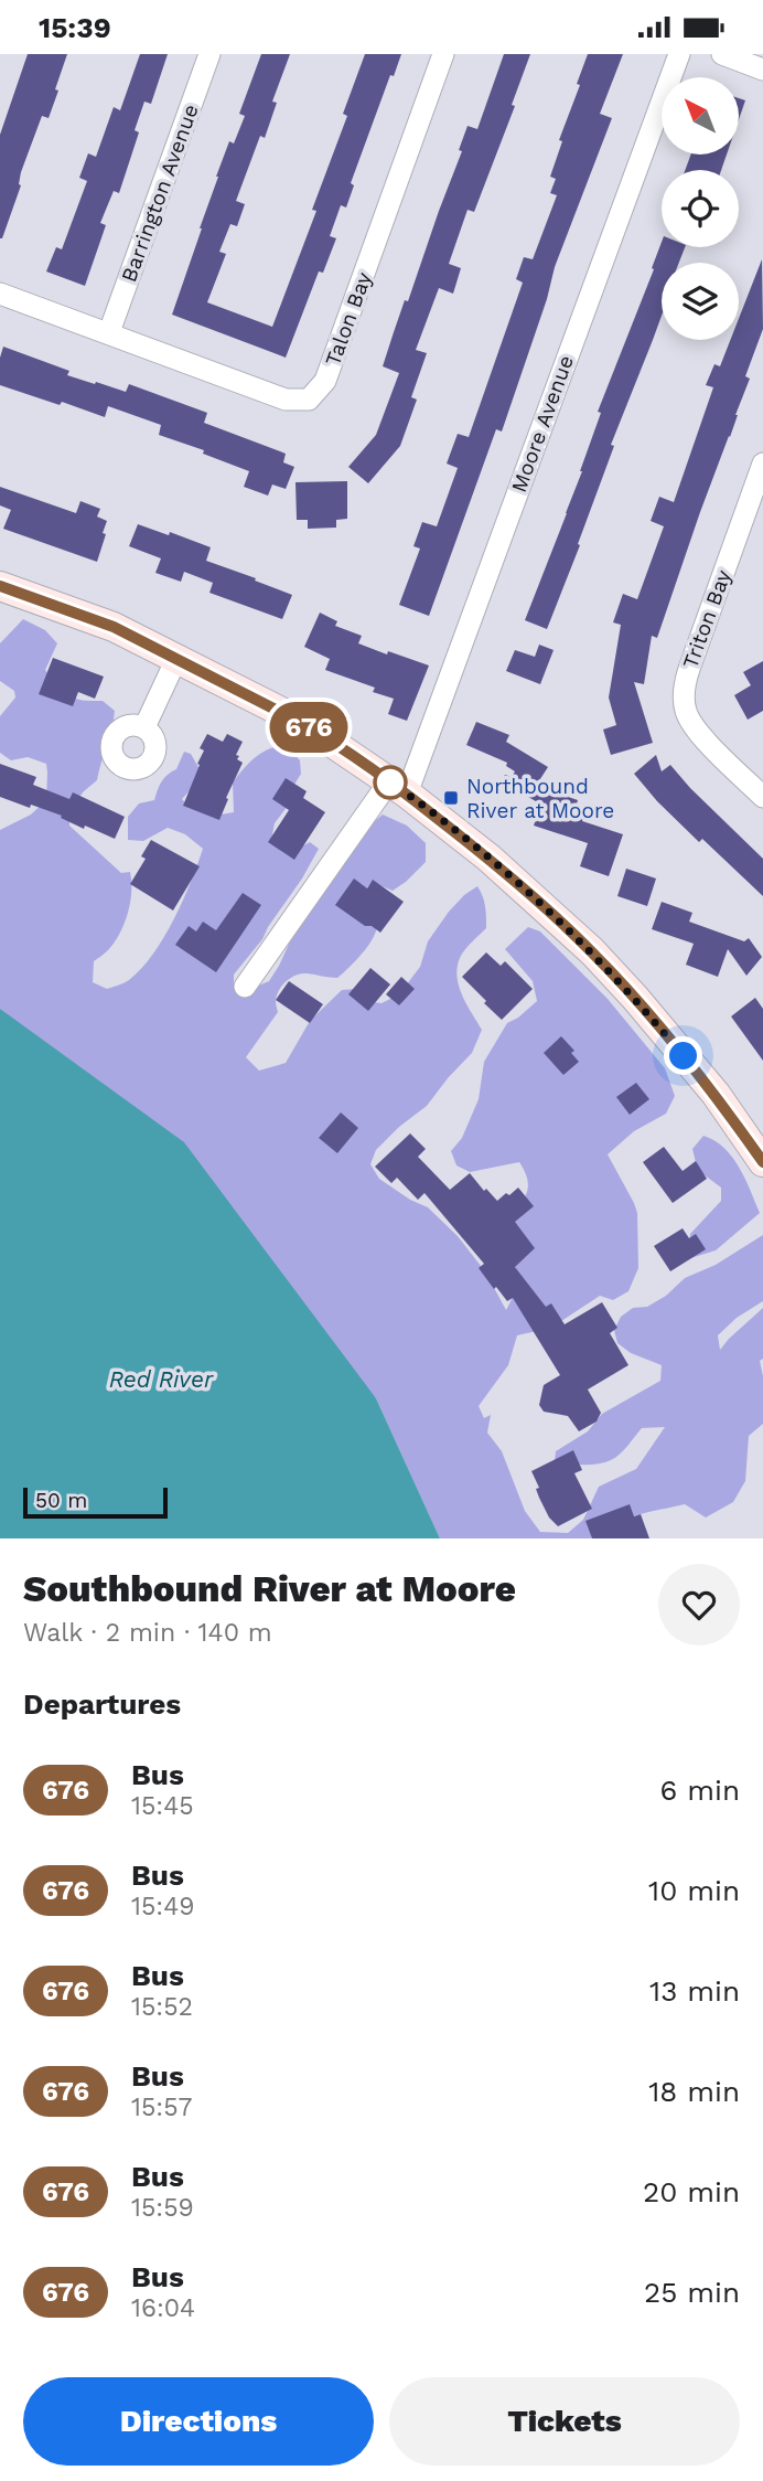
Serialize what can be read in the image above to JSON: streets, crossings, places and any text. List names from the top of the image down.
{
  "streets": {
    "street": [
      "Barrington Avenue",
      "Talon Bay",
      "Moore Avenue",
      "Triton Bay"
    ]
  },
  "crossings": [
    ["Barrington Avenue", "Talon Bay"]
  ],
  "water": ["Red River"],
  "places": {
    "transit": ["Northbound River at Moore"]
  },
  "lines": ["bus line 676"],
  "scale_bar": "50 m",
  "north": "top left",
  "page": {
    "status": "15:39",
    "on_map": "676",
    "scale": "50 m",
    "heading": [
      ["Southbound River at Moore", "Walk · 2 min · 140 m"],
      "Departures"
    ],
    "list": [
      {
        "mark": "676",
        "name": "Bus",
        "note": "15:45",
        "value": "6 min"
      },
      {
        "mark": "676",
        "name": "Bus",
        "note": "15:49",
        "value": "10 min"
      },
      {
        "mark": "676",
        "name": "Bus",
        "note": "15:52",
        "value": "13 min"
      },
      {
        "mark": "676",
        "name": "Bus",
        "note": "15:57",
        "value": "18 min"
      },
      {
        "mark": "676",
        "name": "Bus",
        "note": "15:59",
        "value": "20 min"
      },
      {
        "mark": "676",
        "name": "Bus",
        "note": "16:04",
        "value": "25 min"
      }
    ],
    "buttons": ["Directions", "Tickets"]
  }
}
